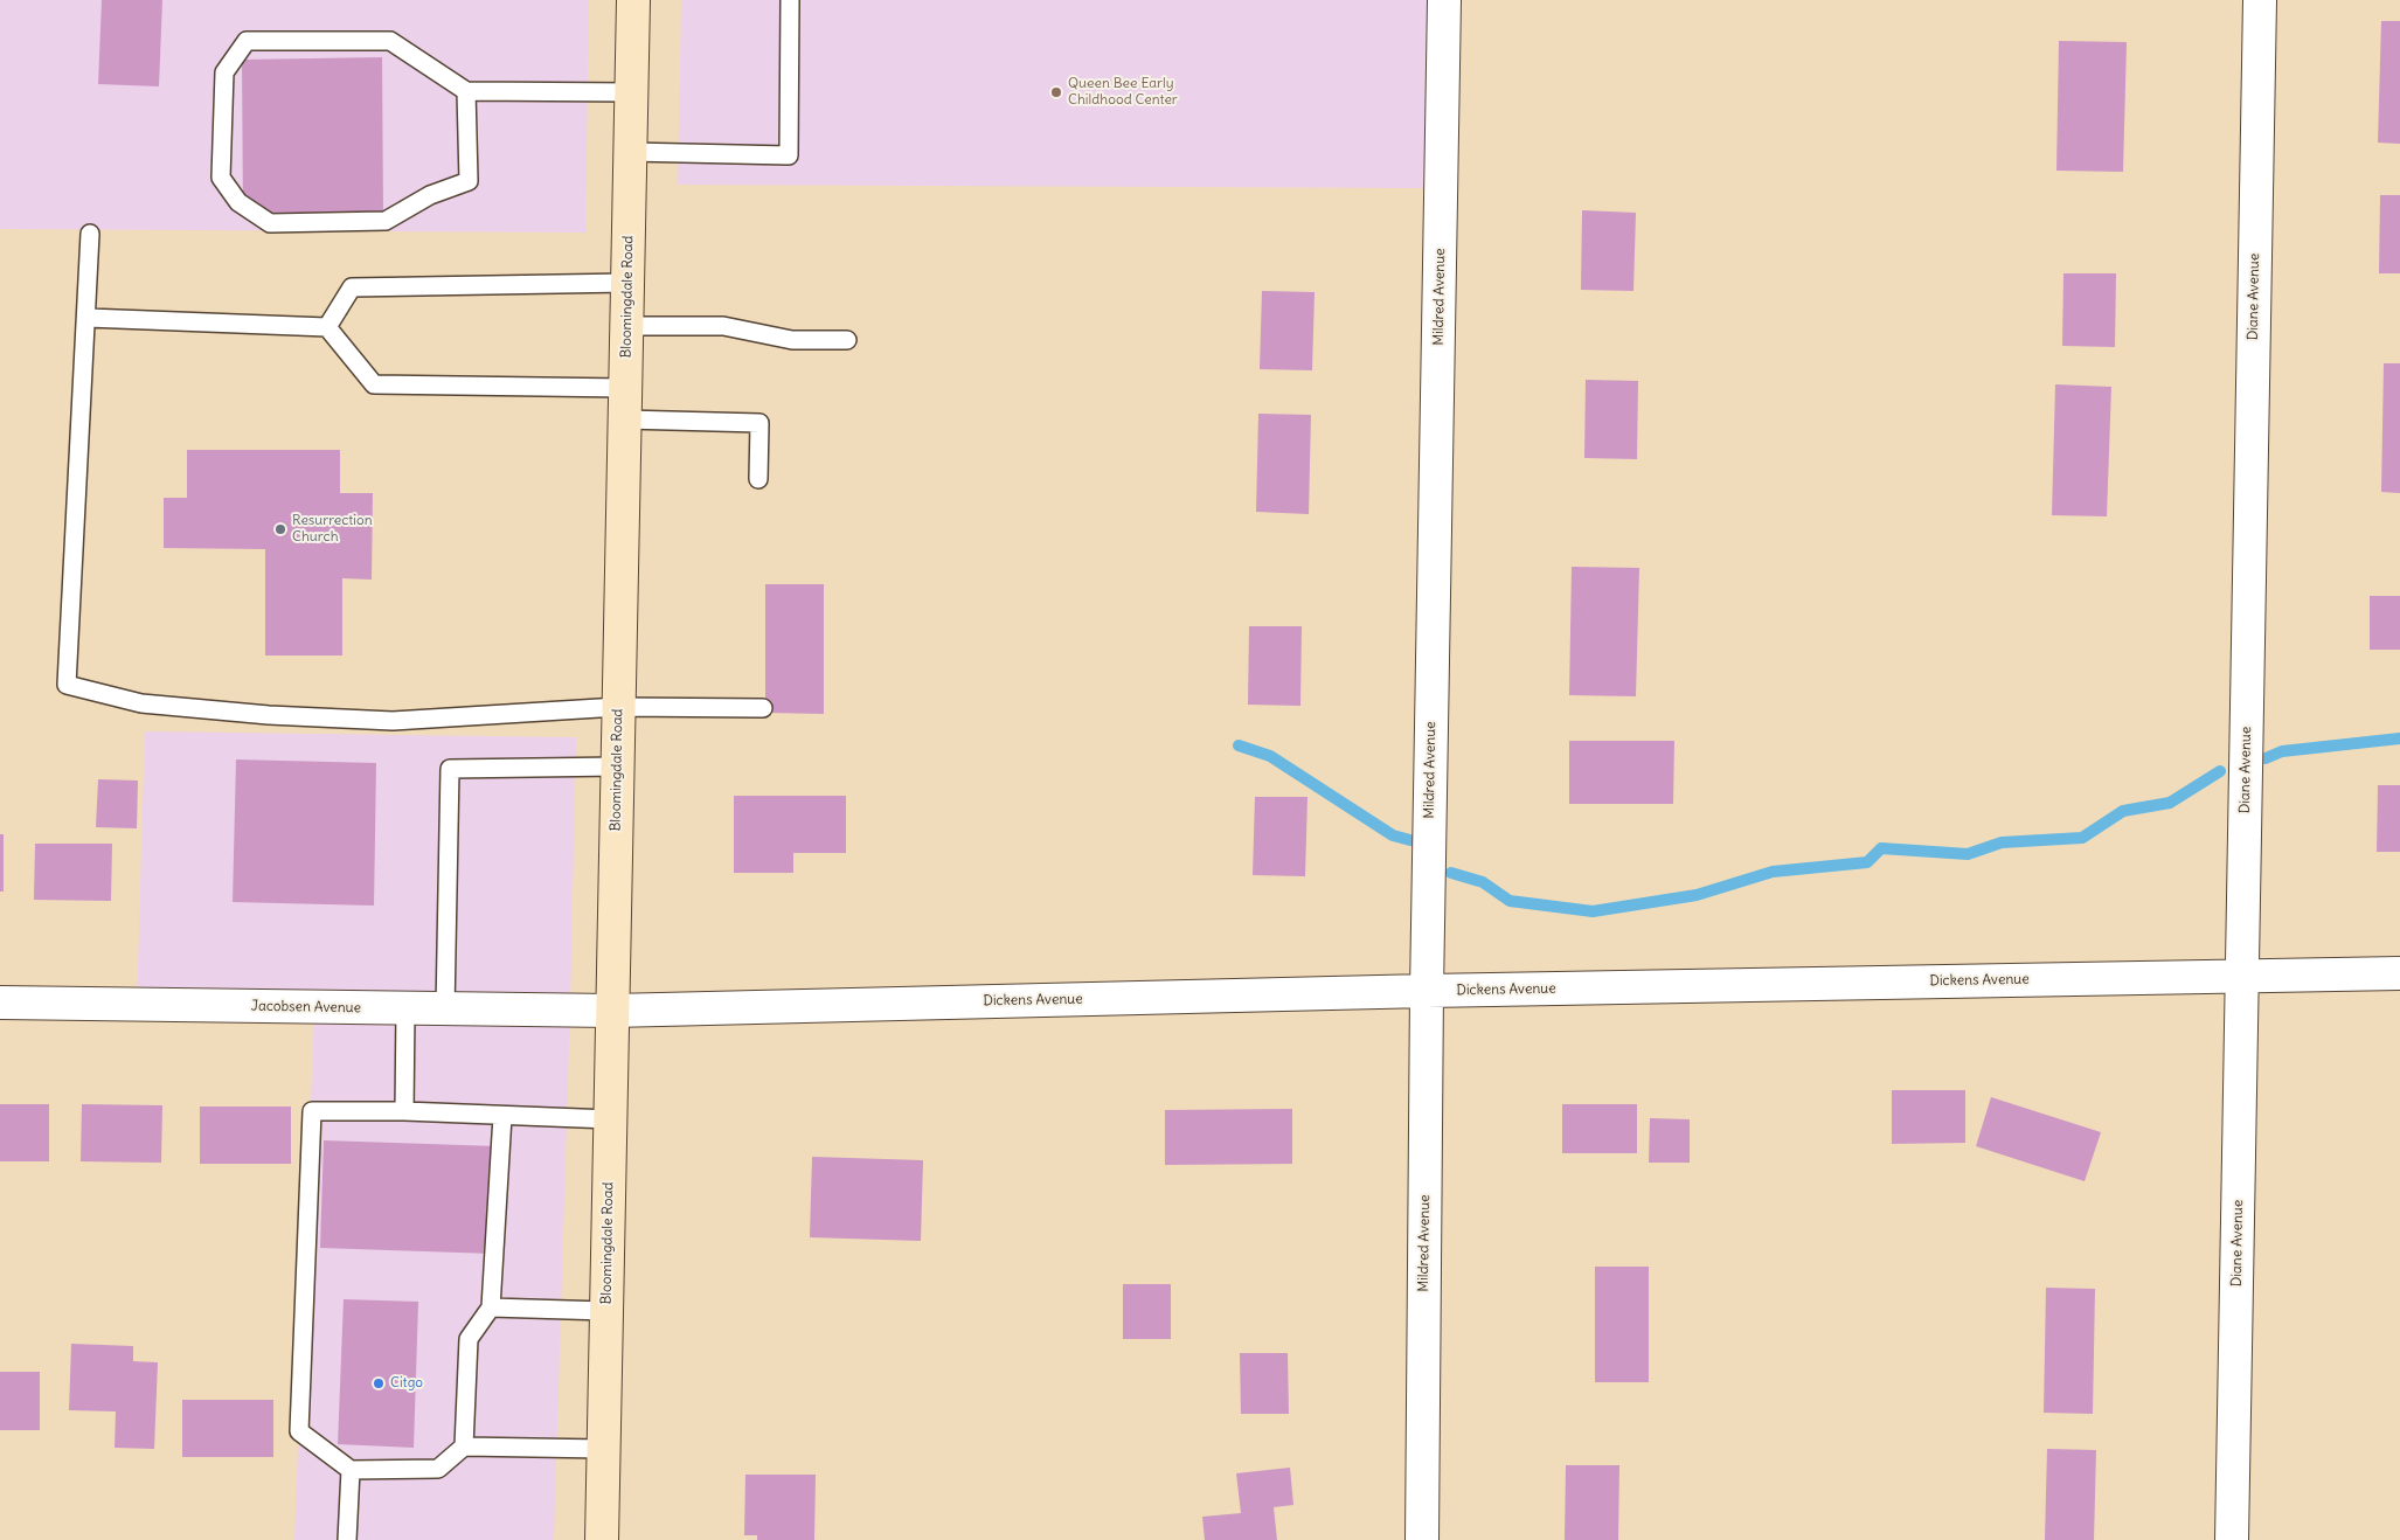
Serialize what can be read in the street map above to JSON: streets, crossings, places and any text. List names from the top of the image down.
{
  "streets": {
    "main road": ["Bloomingdale Road"],
    "street": [
      "Mildred Avenue",
      "Diane Avenue",
      "Dickens Avenue",
      "Jacobsen Avenue"
    ]
  },
  "crossings": [
    ["Bloomingdale Road", "Dickens Avenue"],
    ["Bloomingdale Road", "Jacobsen Avenue"],
    ["Mildred Avenue", "Dickens Avenue"],
    ["Diane Avenue", "Dickens Avenue"],
    ["Dickens Avenue", "Jacobsen Avenue"]
  ],
  "places": ["Queen Bee Early Childhood Center", "Resurrection Church", "Citgo"]
}
